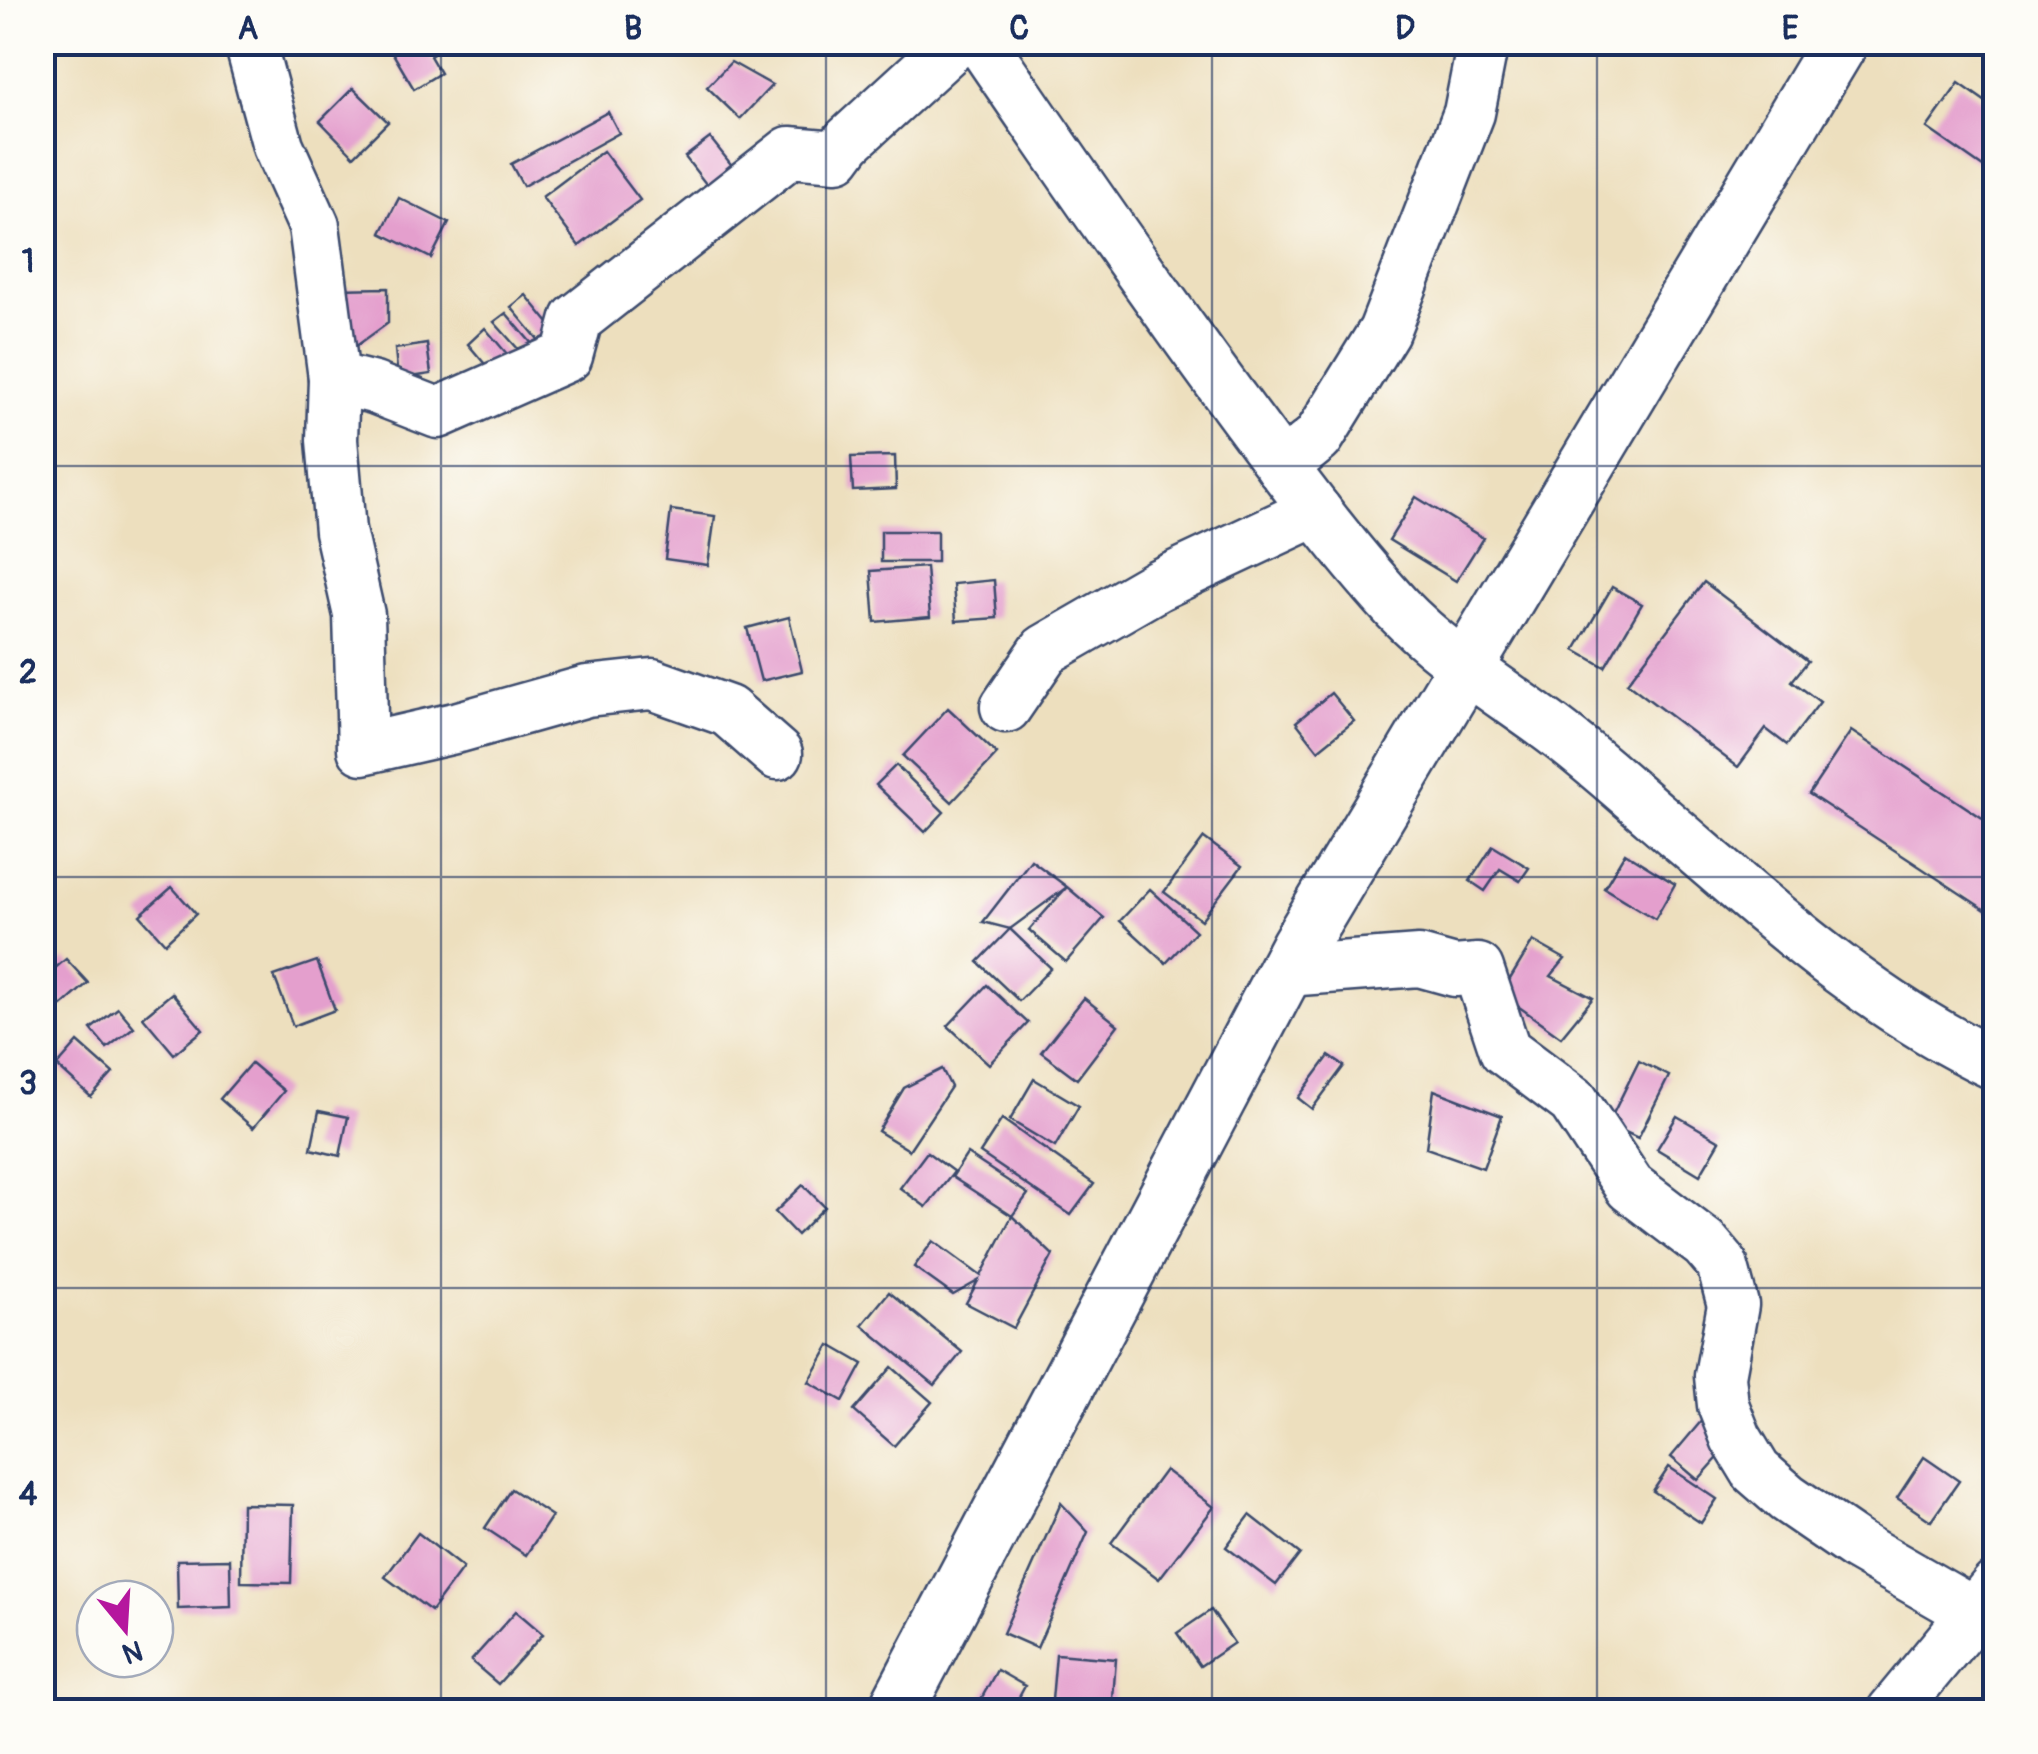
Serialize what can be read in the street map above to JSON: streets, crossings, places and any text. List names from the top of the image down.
{
  "north": "bottom",
  "grid": {
    "columns": [
      "A",
      "B",
      "C",
      "D",
      "E"
    ],
    "rows": [
      "1",
      "2",
      "3",
      "4"
    ]
  }
}
